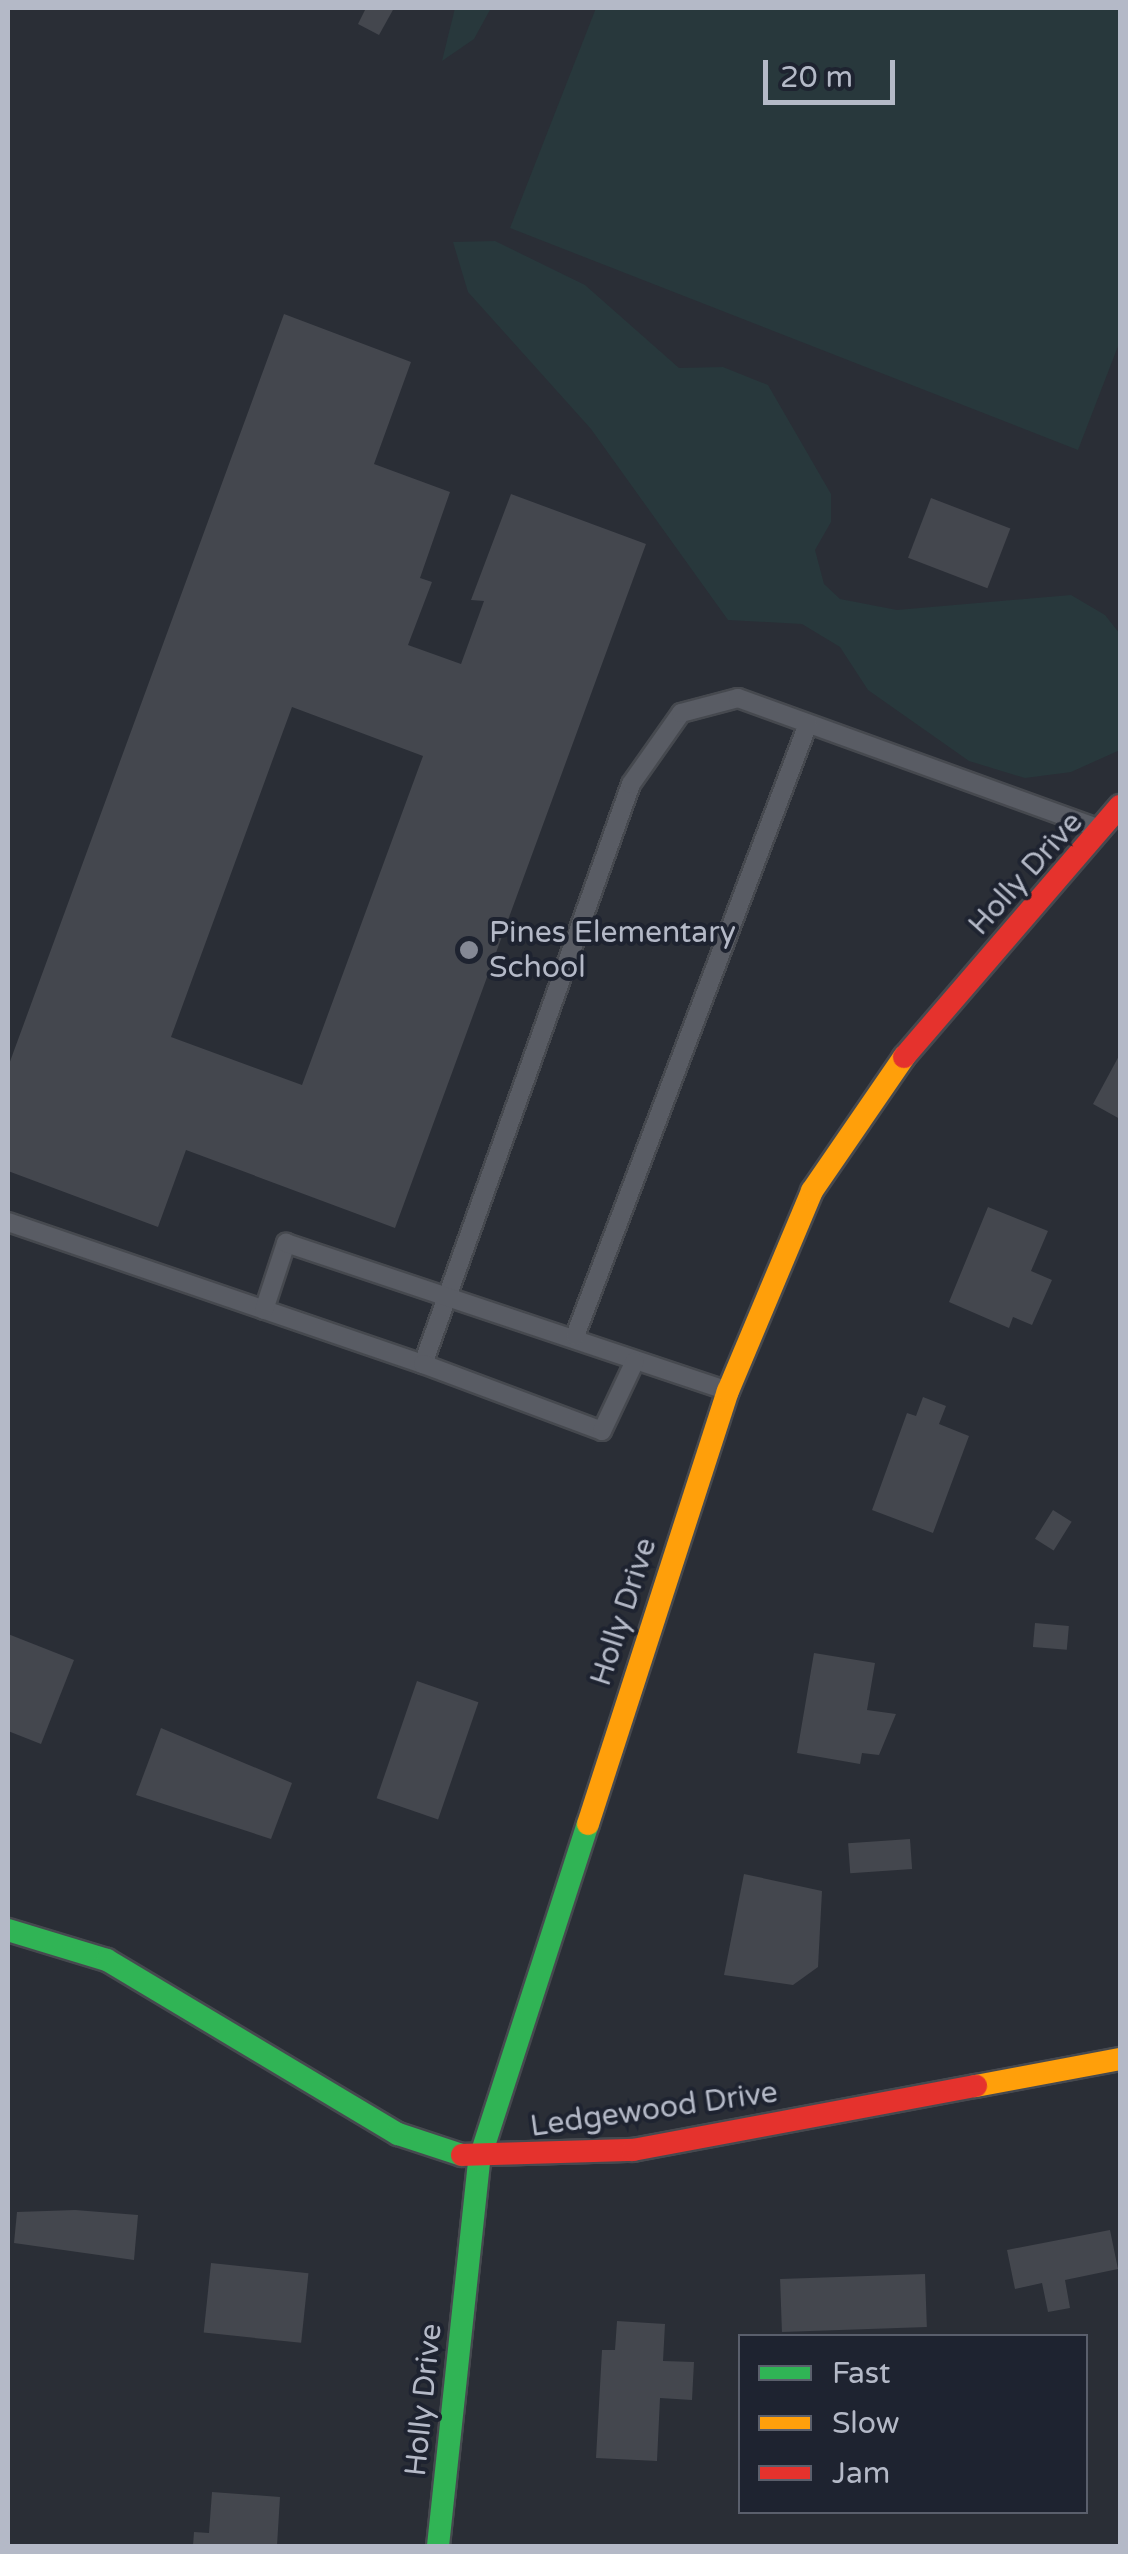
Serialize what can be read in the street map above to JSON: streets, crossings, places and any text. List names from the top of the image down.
{
  "streets": {
    "street": ["Holly Drive", "Ledgewood Drive"]
  },
  "crossings": [
    ["Holly Drive", "Ledgewood Drive"]
  ],
  "places": ["Pines Elementary School"],
  "legend": ["Fast", "Slow", "Jam"],
  "scale_bar": "20 m"
}
